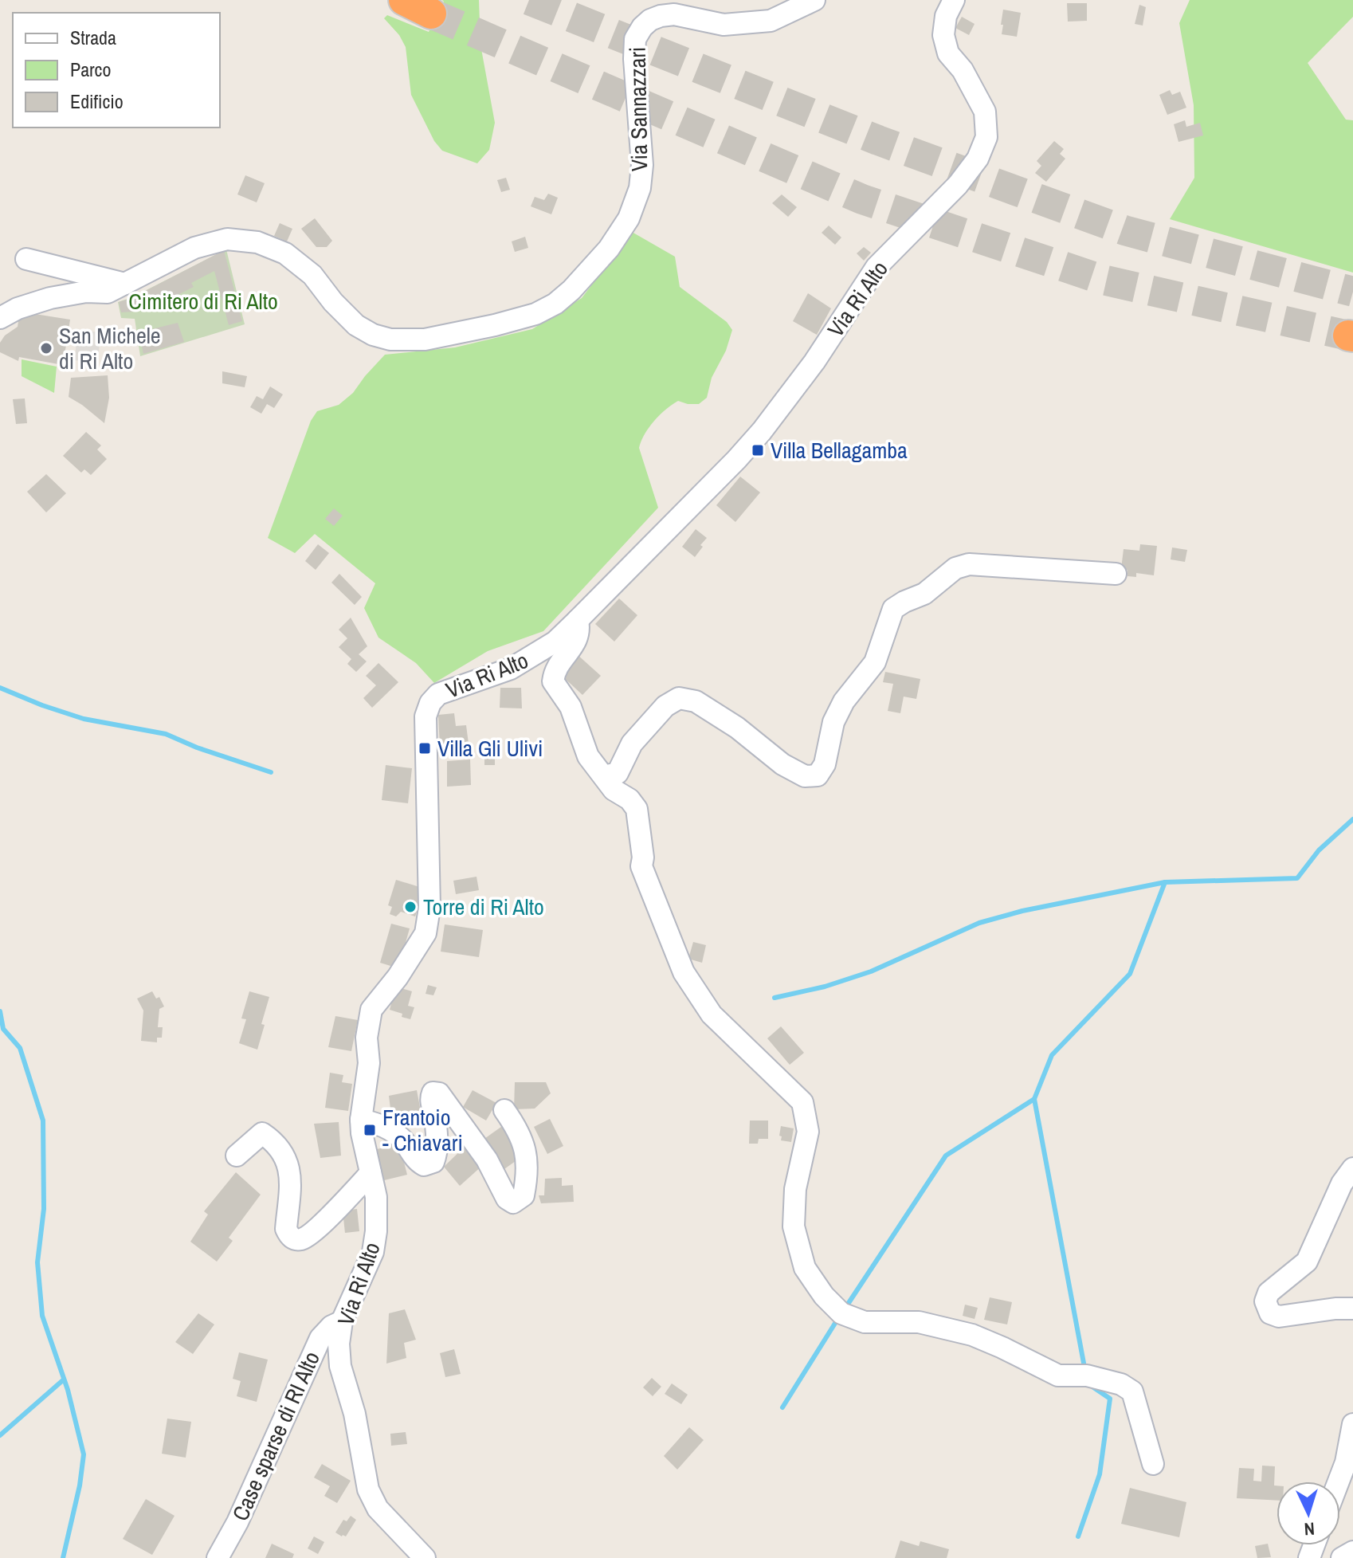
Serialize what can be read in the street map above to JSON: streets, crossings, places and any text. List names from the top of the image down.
{
  "streets": {
    "street": ["Via Sannazzari", "Via Ri Alto", "Case sparse di RI Alto"]
  },
  "crossings": [
    ["Via Ri Alto", "Case sparse di RI Alto"]
  ],
  "parks": ["Cimitero di Ri Alto"],
  "places": {
    "other": ["San Michele di Ri Alto", "Torre di Ri Alto"],
    "transit": ["Villa Bellagamba", "Villa Gli Ulivi", "Frantoio - Chiavari"]
  },
  "legend": ["Strada", "Parco", "Edificio"],
  "north": "bottom"
}
